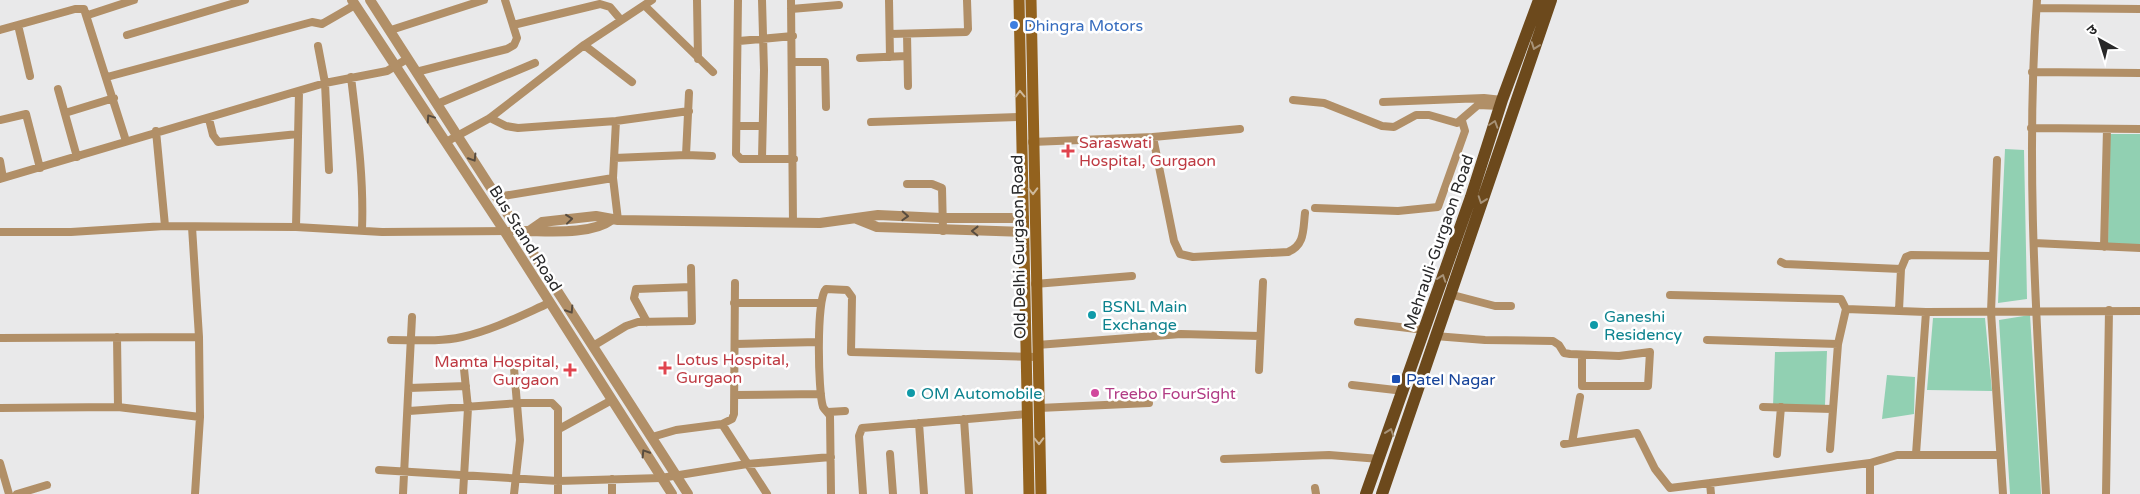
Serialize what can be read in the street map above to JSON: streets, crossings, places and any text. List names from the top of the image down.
{
  "streets": {
    "main road": ["Mehrauli-Gurgaon Road", "Old Delhi Gurgaon Road"],
    "street": ["Bus Stand Road"]
  },
  "places": {
    "other": [
      "Dhingra Motors",
      "BSNL Main Exchange",
      "Ganeshi Residency",
      "OM Automobile",
      "Treebo FourSight"
    ],
    "health": ["Saraswati Hospital, Gurgaon", "Lotus Hospital, Gurgaon", "Mamta Hospital, Gurgaon"],
    "transit": ["Patel Nagar"]
  },
  "north": "top left"
}
